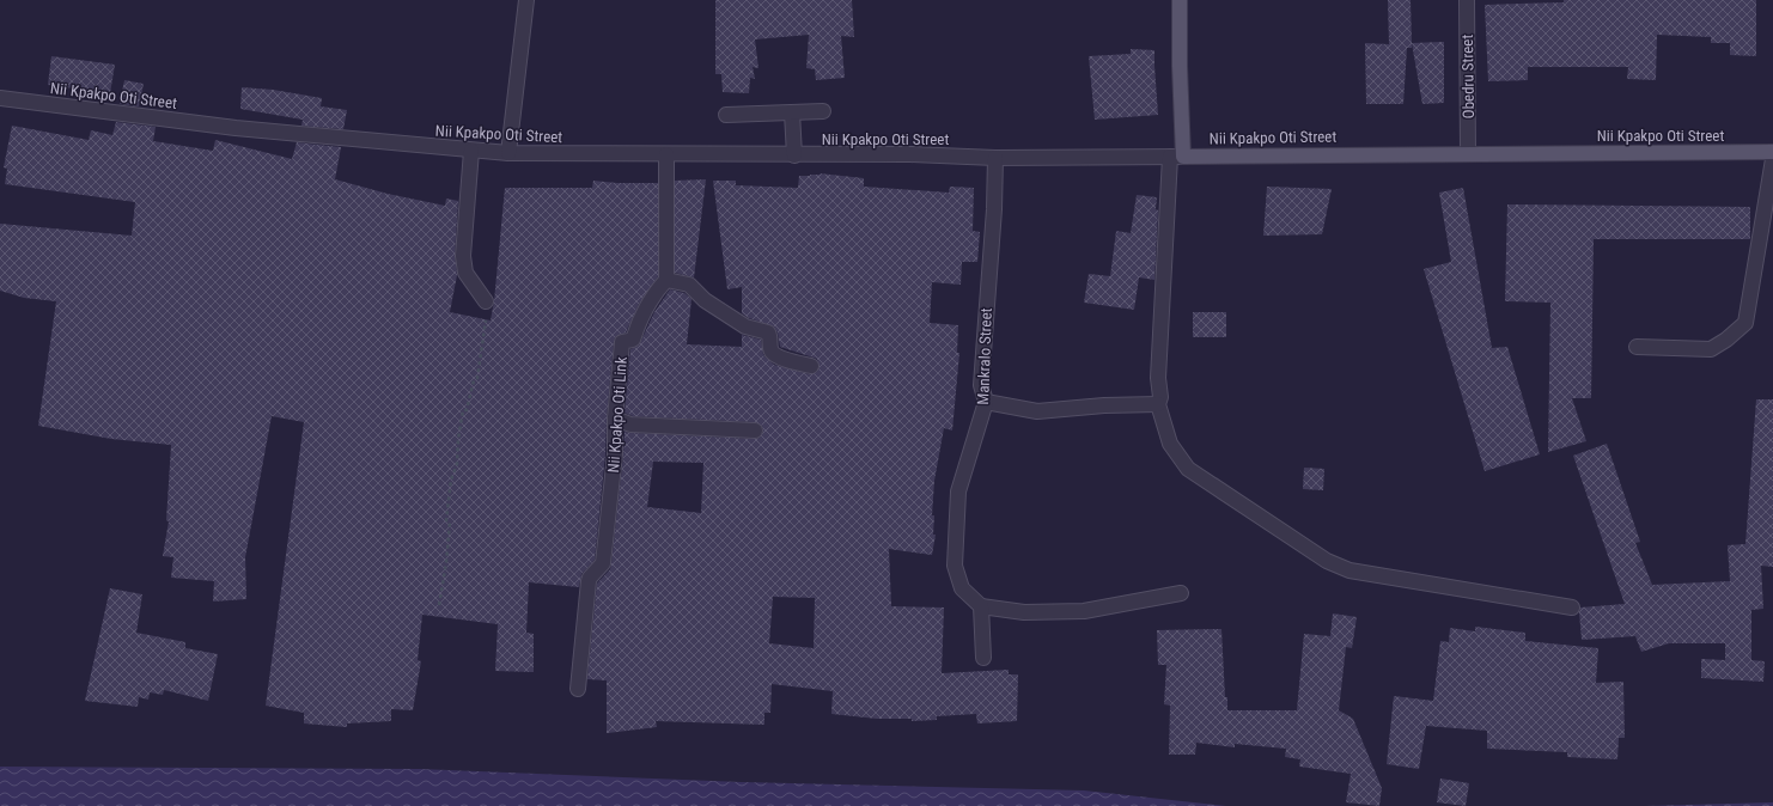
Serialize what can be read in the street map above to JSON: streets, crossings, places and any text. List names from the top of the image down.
{
  "streets": {
    "main road": ["Nii Kpakpo Oti Street"],
    "street": ["Obedru Street", "Mankralo Street", "Nii Kpakpo Oti Link"]
  },
  "crossings": [
    ["Obedru Street", "Nii Kpakpo Oti Street"],
    ["Nii Kpakpo Oti Street", "Mankralo Street"]
  ]
}
